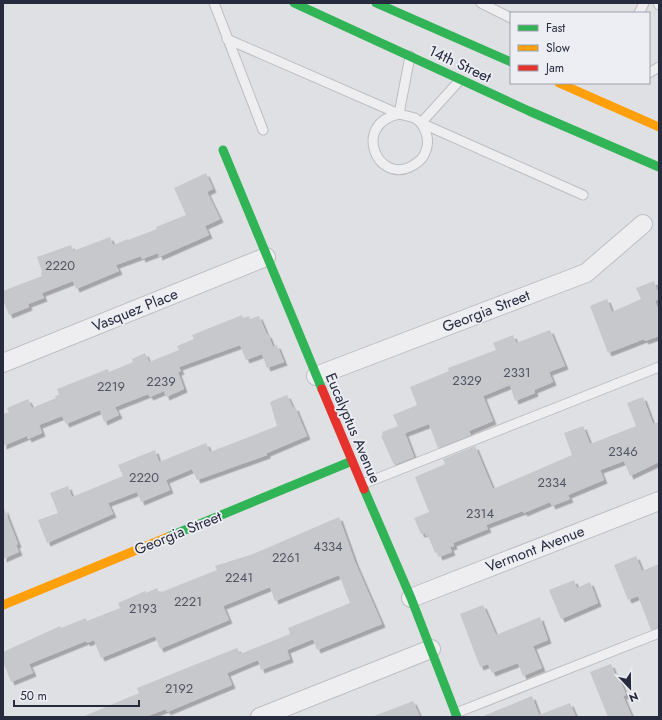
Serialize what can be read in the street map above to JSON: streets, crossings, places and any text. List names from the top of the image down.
{
  "streets": {
    "street": [
      "14th Street",
      "Vasquez Place",
      "Georgia Street",
      "Eucalyptus Avenue",
      "Vermont Avenue"
    ]
  },
  "crossings": [
    ["Vasquez Place", "Eucalyptus Avenue"],
    ["Georgia Street", "Eucalyptus Avenue"],
    ["Eucalyptus Avenue", "Vermont Avenue"]
  ],
  "house_numbers": [
    "2220",
    "2331",
    "2329",
    "2239",
    "2219",
    "2346",
    "2220",
    "2334",
    "2314",
    "4334",
    "2261",
    "2241",
    "2221",
    "2193",
    "2192"
  ],
  "legend": ["Fast", "Slow", "Jam"],
  "scale_bar": "50 m",
  "north": "bottom"
}
